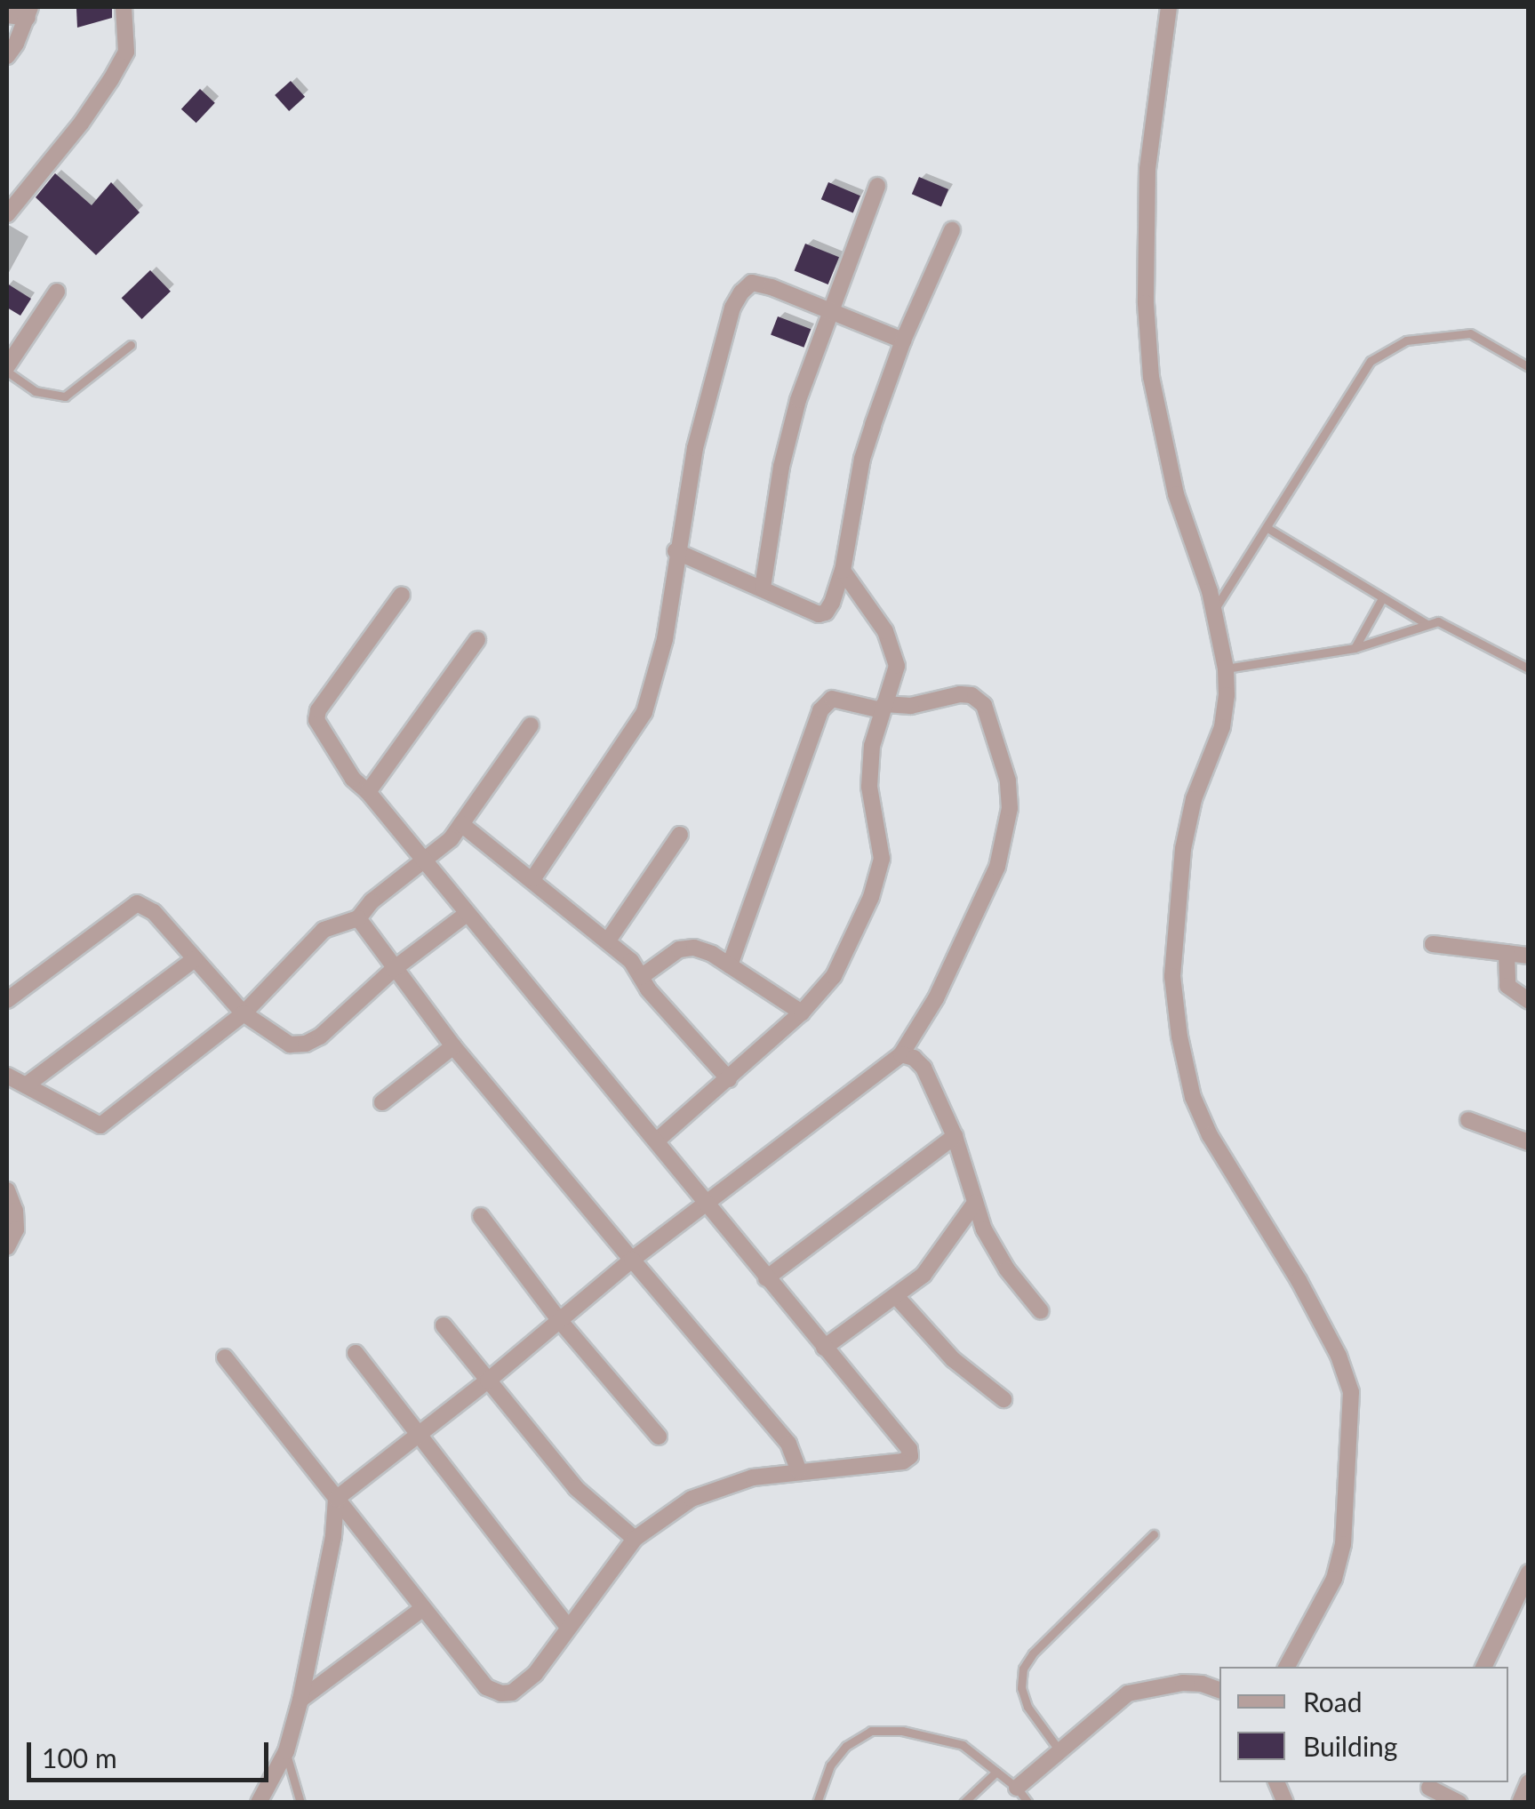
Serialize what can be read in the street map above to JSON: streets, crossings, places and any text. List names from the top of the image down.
{
  "legend": ["Road", "Building"],
  "scale_bar": "100 m"
}
